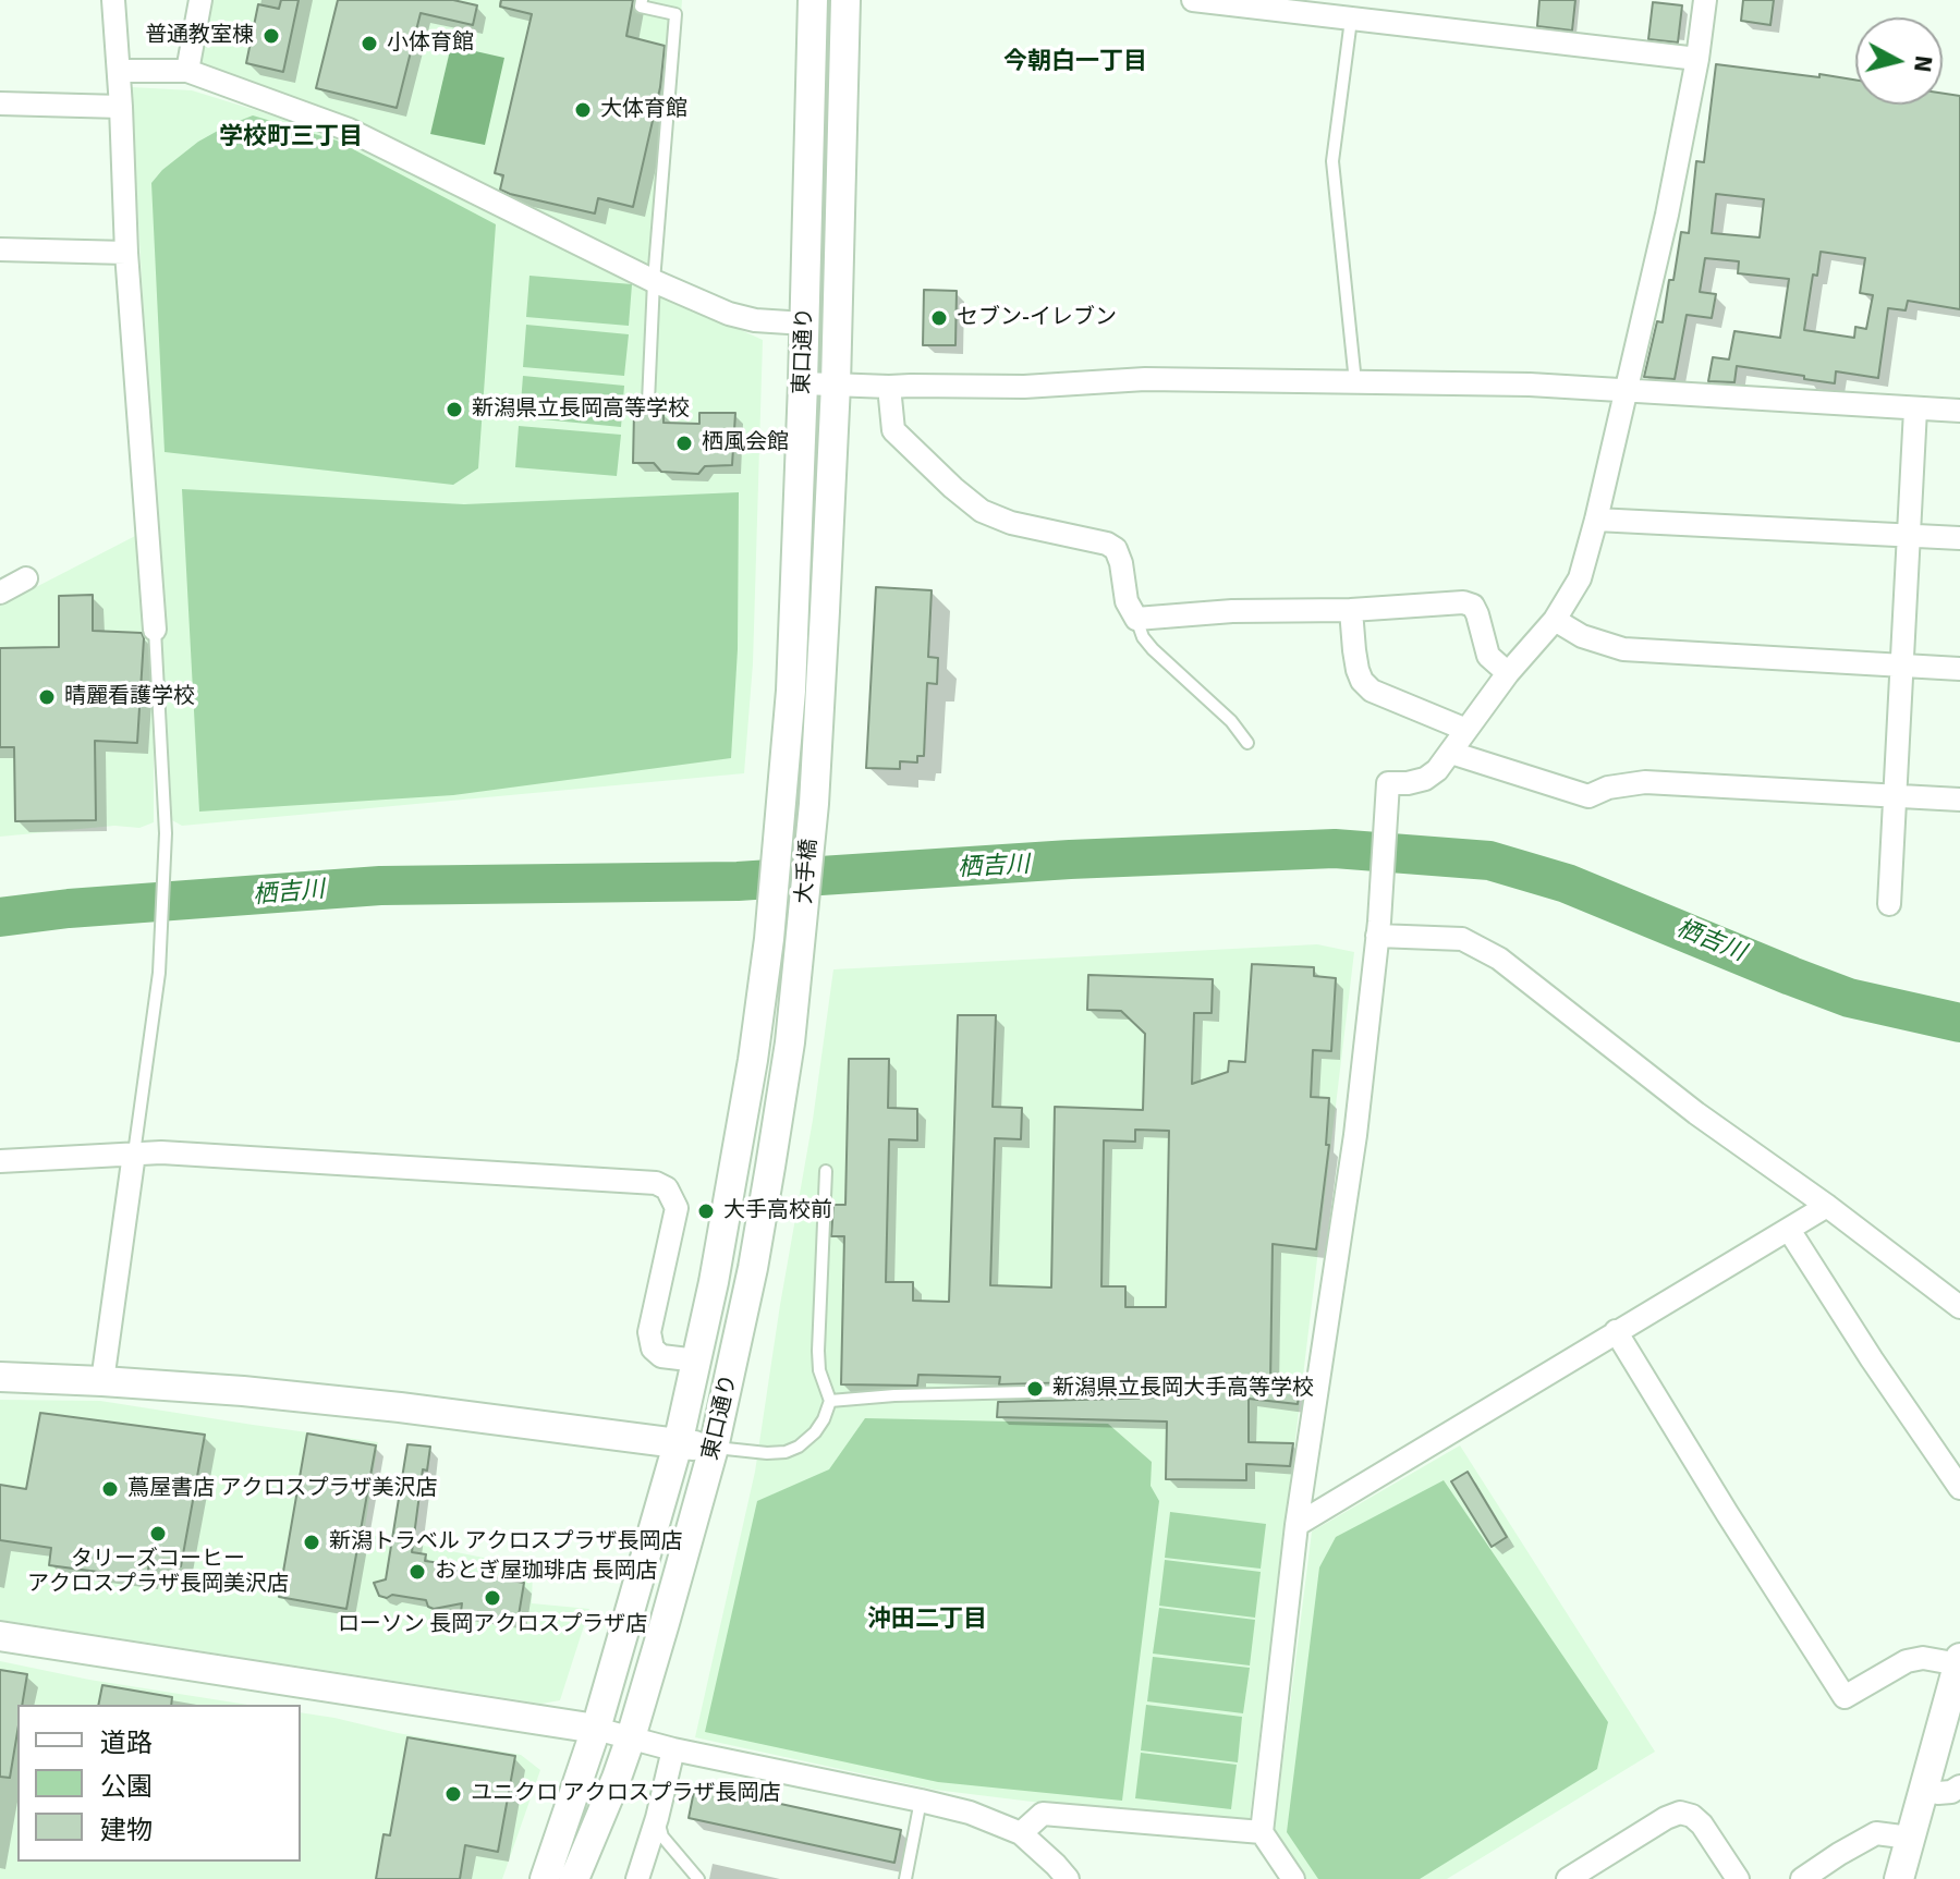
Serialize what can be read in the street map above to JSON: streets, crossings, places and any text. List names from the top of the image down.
{
  "streets": {
    "street": ["東口通り", "大手橋"]
  },
  "crossings": [
    ["東口通り", "大手橋"]
  ],
  "districts": ["今朝白一丁目", "学校町三丁目", "沖田二丁目"],
  "water": ["栖吉川"],
  "places": [
    "普通教室棟",
    "小体育館",
    "大体育館",
    "セブン-イレブン",
    "新潟県立長岡高等学校",
    "栖風会館",
    "晴麗看護学校",
    "大手高校前",
    "新潟県立長岡大手高等学校",
    "蔦屋書店 アクロスプラザ美沢店",
    "タリーズコーヒー アクロスプラザ長岡美沢店",
    "新潟トラベル アクロスプラザ長岡店",
    "おとぎ屋珈琲店 長岡店",
    "ローソン 長岡アクロスプラザ店",
    "ユニクロ アクロスプラザ長岡店"
  ],
  "legend": ["道路", "公園", "建物"],
  "north": "right"
}
